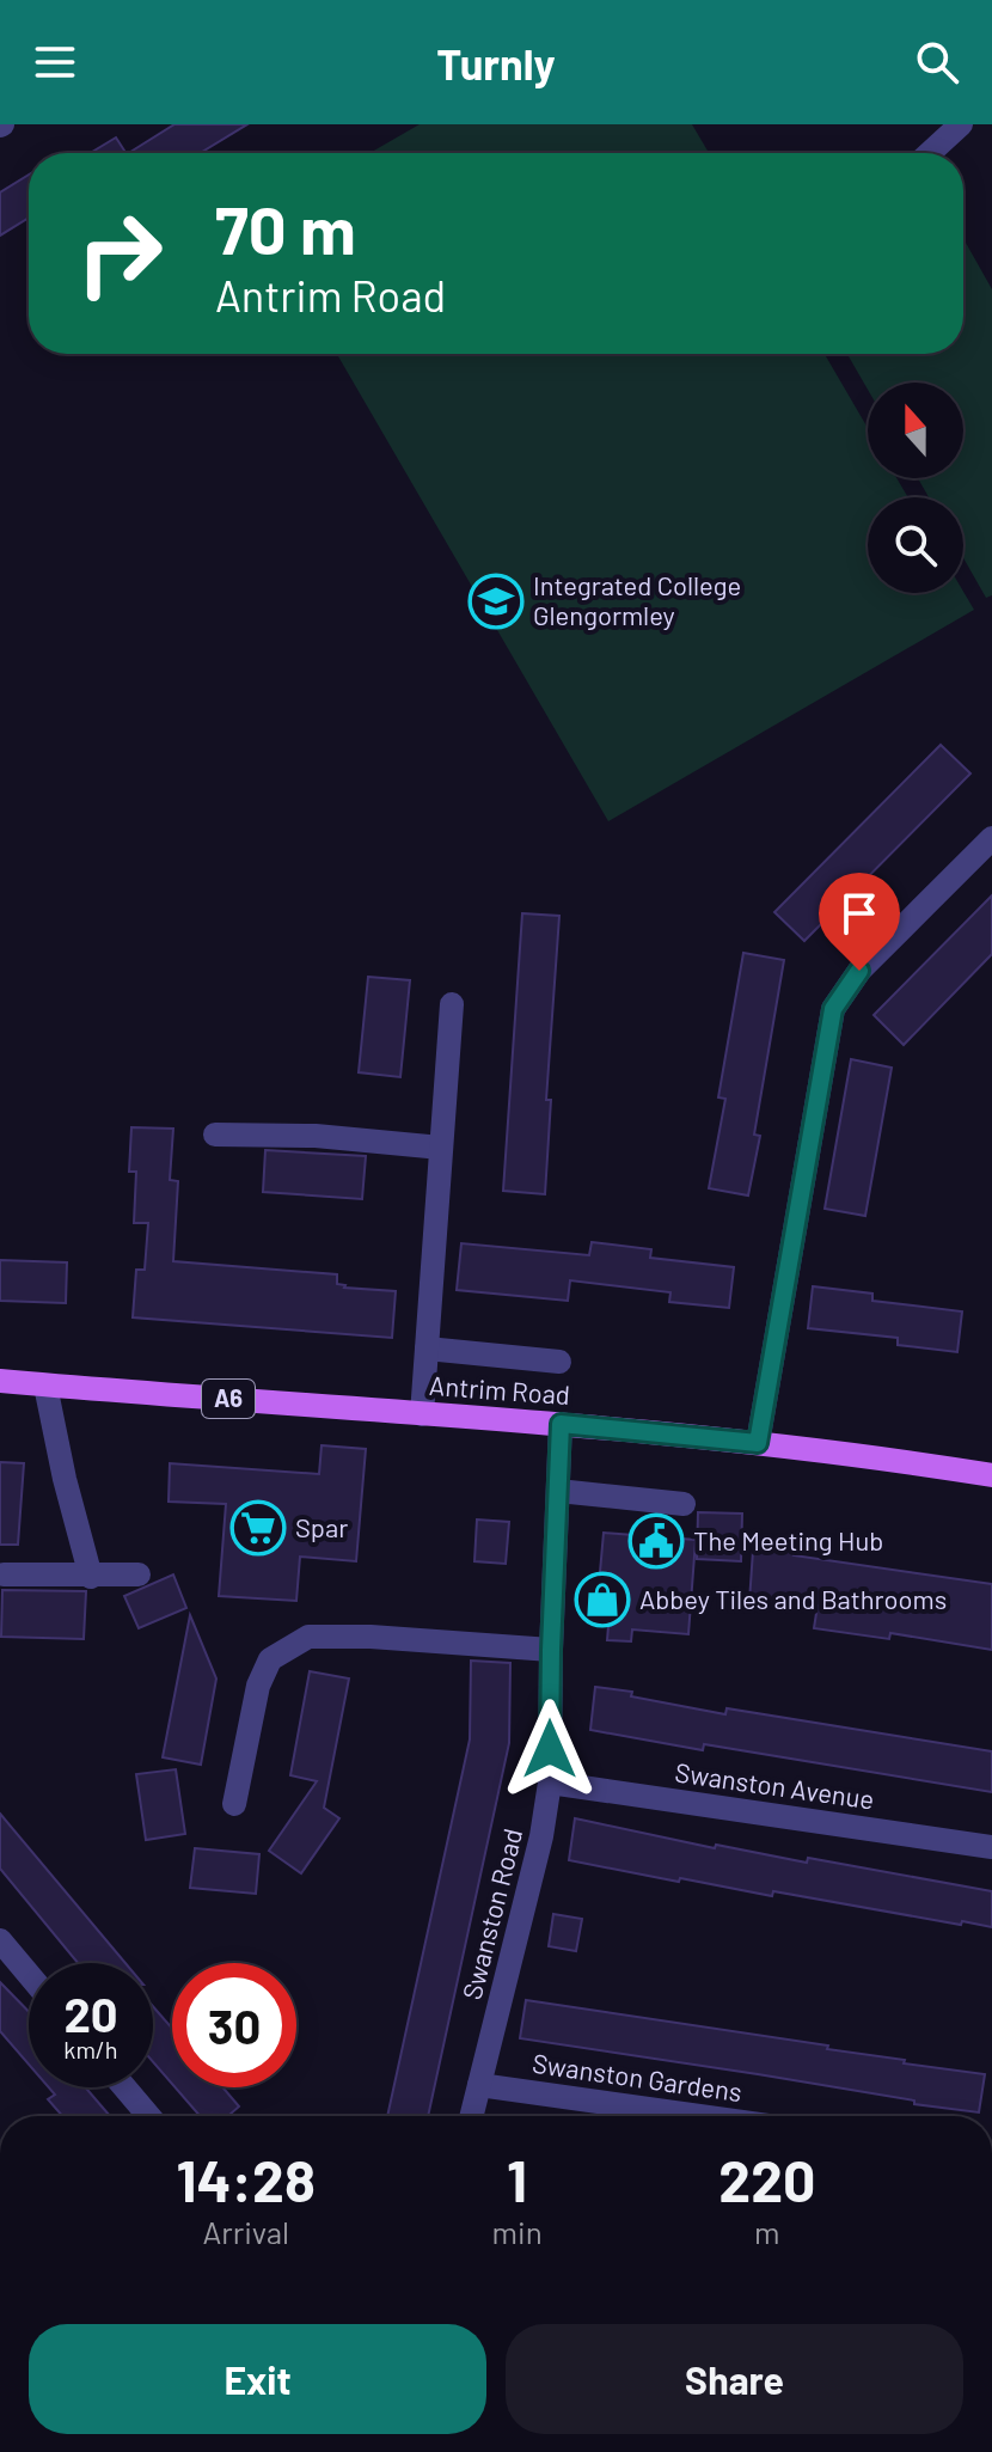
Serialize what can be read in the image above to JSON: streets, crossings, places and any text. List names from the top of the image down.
{
  "streets": {
    "main road": ["Antrim Road", "A6"],
    "street": ["Swanston Avenue", "Swanston Road", "Swanston Gardens"]
  },
  "crossings": [
    ["Antrim Road", "Swanston Road"],
    ["Swanston Avenue", "Swanston Road"],
    ["Swanston Road", "Swanston Gardens"]
  ],
  "places": {
    "school or university": ["Integrated College Glengormley"],
    "supermarket": ["Spar"],
    "public building": ["The Meeting Hub"],
    "shop": ["Abbey Tiles and Bathrooms"]
  },
  "north": "top",
  "page": {
    "header": "Turnly",
    "turn": ["70 m", "Antrim Road"],
    "speed": "20 km/h",
    "limit": "30",
    "eta": [
      "14:28",
      "Arrival",
      "1",
      "min",
      "220",
      "m"
    ],
    "buttons": ["Exit", "Share"]
  }
}
